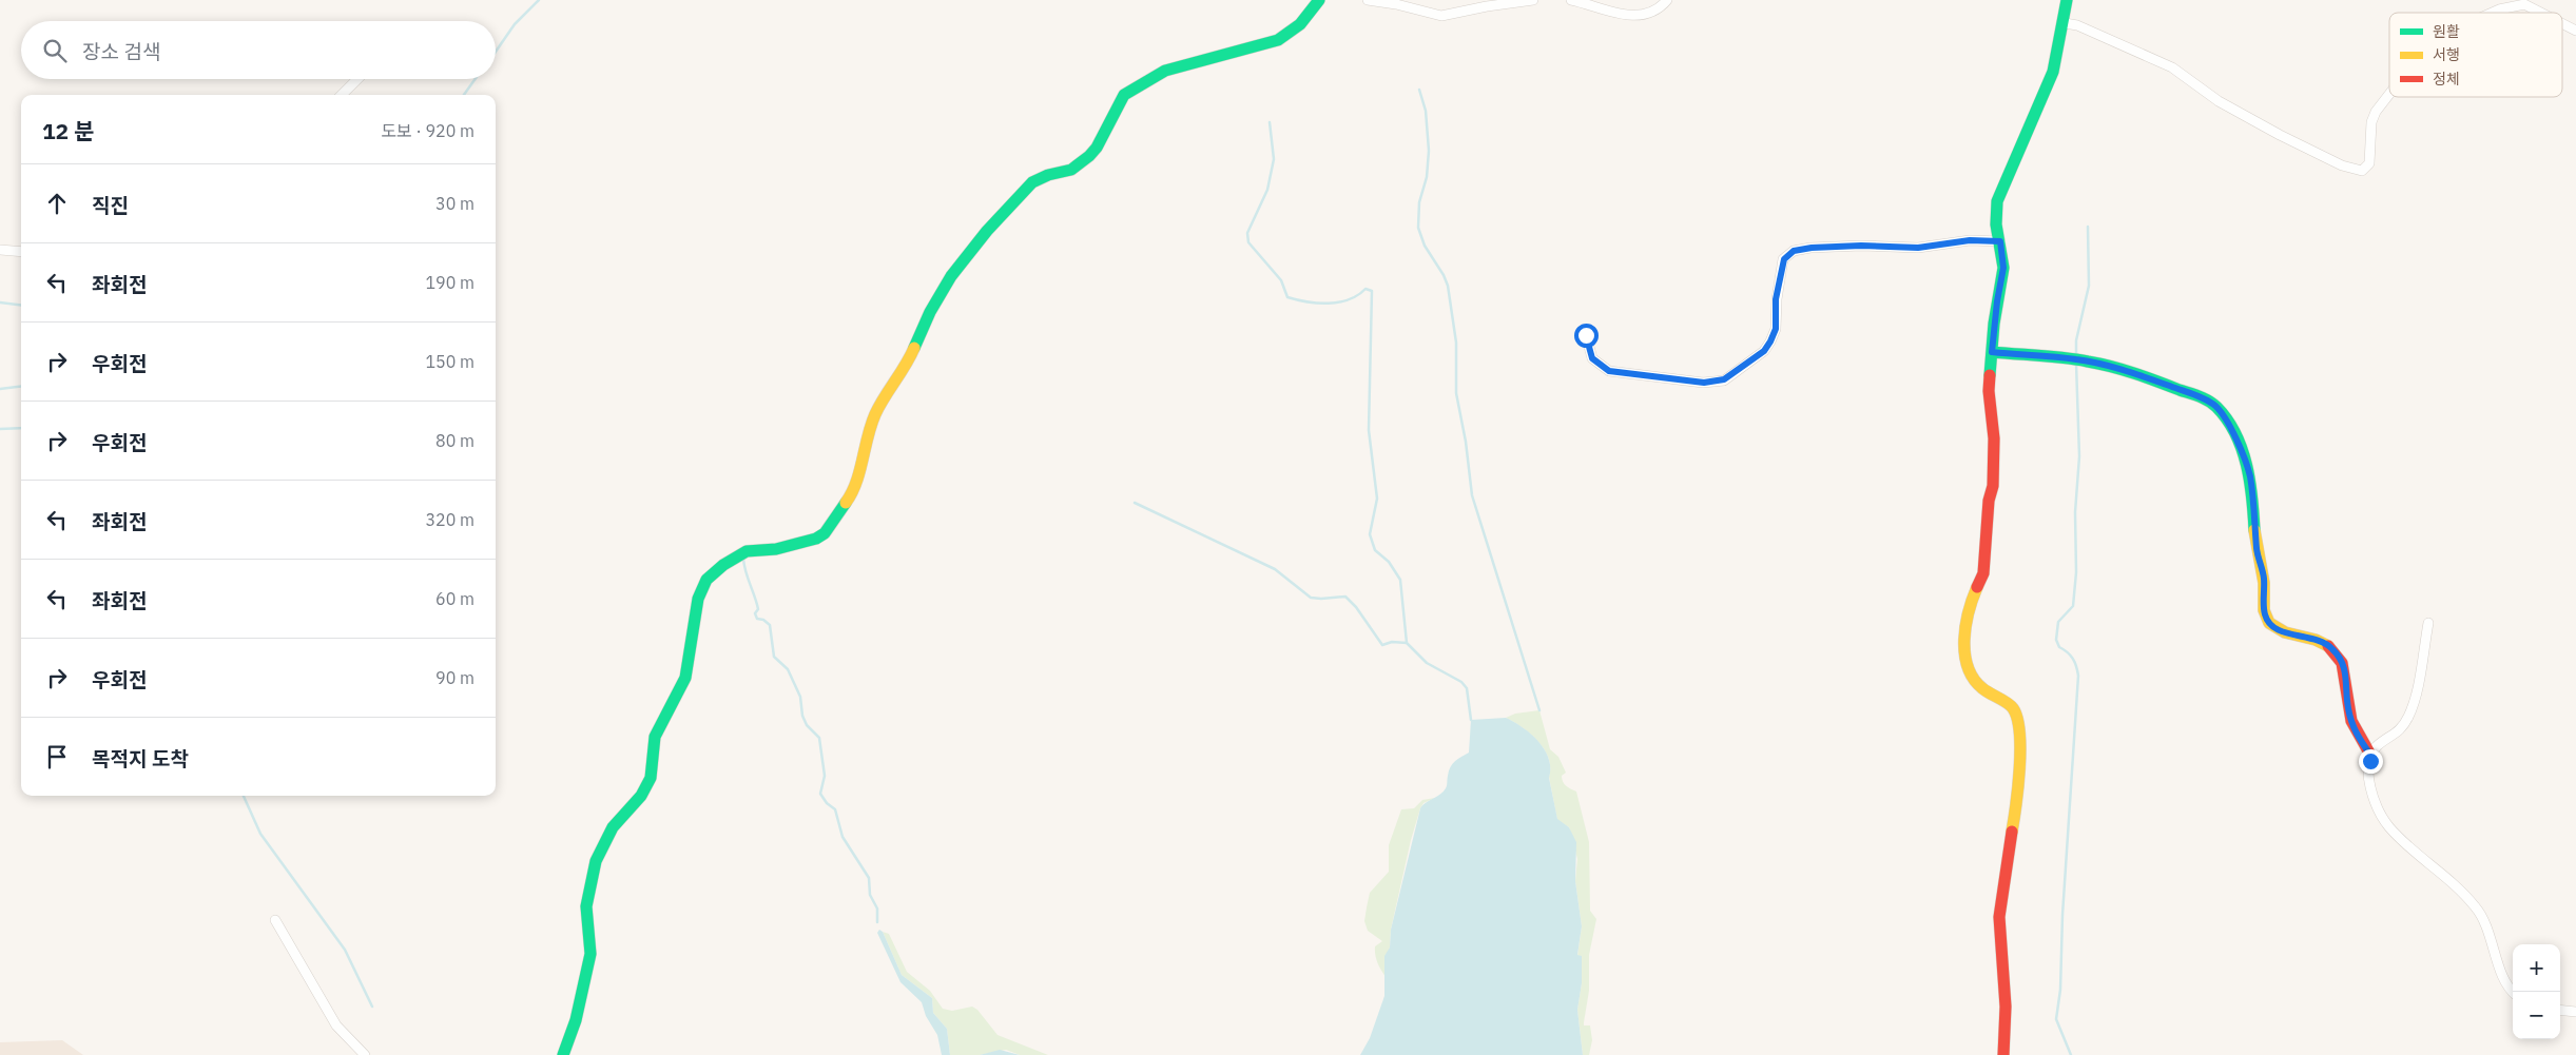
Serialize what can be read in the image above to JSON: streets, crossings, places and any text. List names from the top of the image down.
{
  "legend": ["원활", "서행", "정체"],
  "page": {
    "search": "장소 검색",
    "heading": ["12 분", "도보 · 920 m"],
    "list": [
      ["직진", "30 m"],
      ["좌회전", "190 m"],
      ["우회전", "150 m"],
      ["우회전", "80 m"],
      ["좌회전", "320 m"],
      ["좌회전", "60 m"],
      ["우회전", "90 m"],
      "목적지 도착"
    ],
    "map_buttons": ["+", "−"]
  }
}
